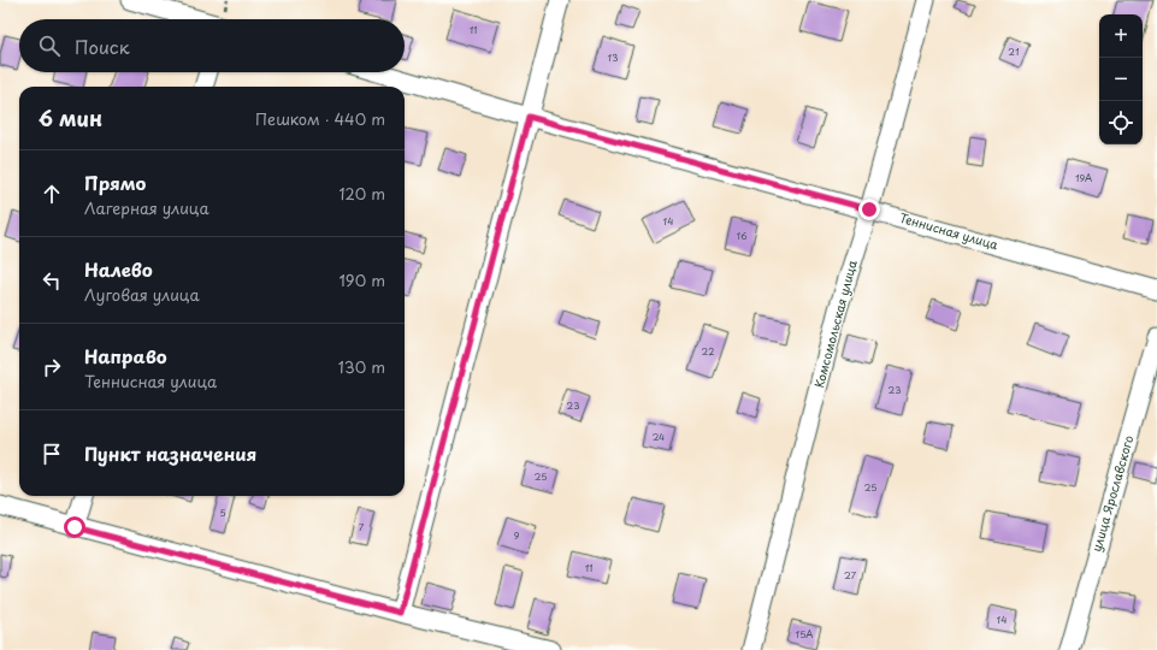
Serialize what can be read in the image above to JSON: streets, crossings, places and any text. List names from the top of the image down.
{
  "streets": {
    "street": ["Теннисная улица", "Комсомольская улица", "улица Ярославского"]
  },
  "crossings": [
    ["Теннисная улица", "Комсомольская улица"]
  ],
  "house_numbers": [
    "11",
    "21",
    "13",
    "19А",
    "14",
    "16",
    "22",
    "23",
    "23",
    "24",
    "25",
    "25",
    "5",
    "7",
    "9",
    "11",
    "27",
    "14",
    "15А"
  ],
  "page": {
    "map_buttons": ["+", "−"],
    "search": "Поиск",
    "heading": ["6 мин", "Пешком · 440 m"],
    "list": [
      ["Прямо", "Лагерная улица", "120 m"],
      ["Налево", "Луговая улица", "190 m"],
      ["Направо", "Теннисная улица", "130 m"],
      "Пункт назначения"
    ]
  }
}
